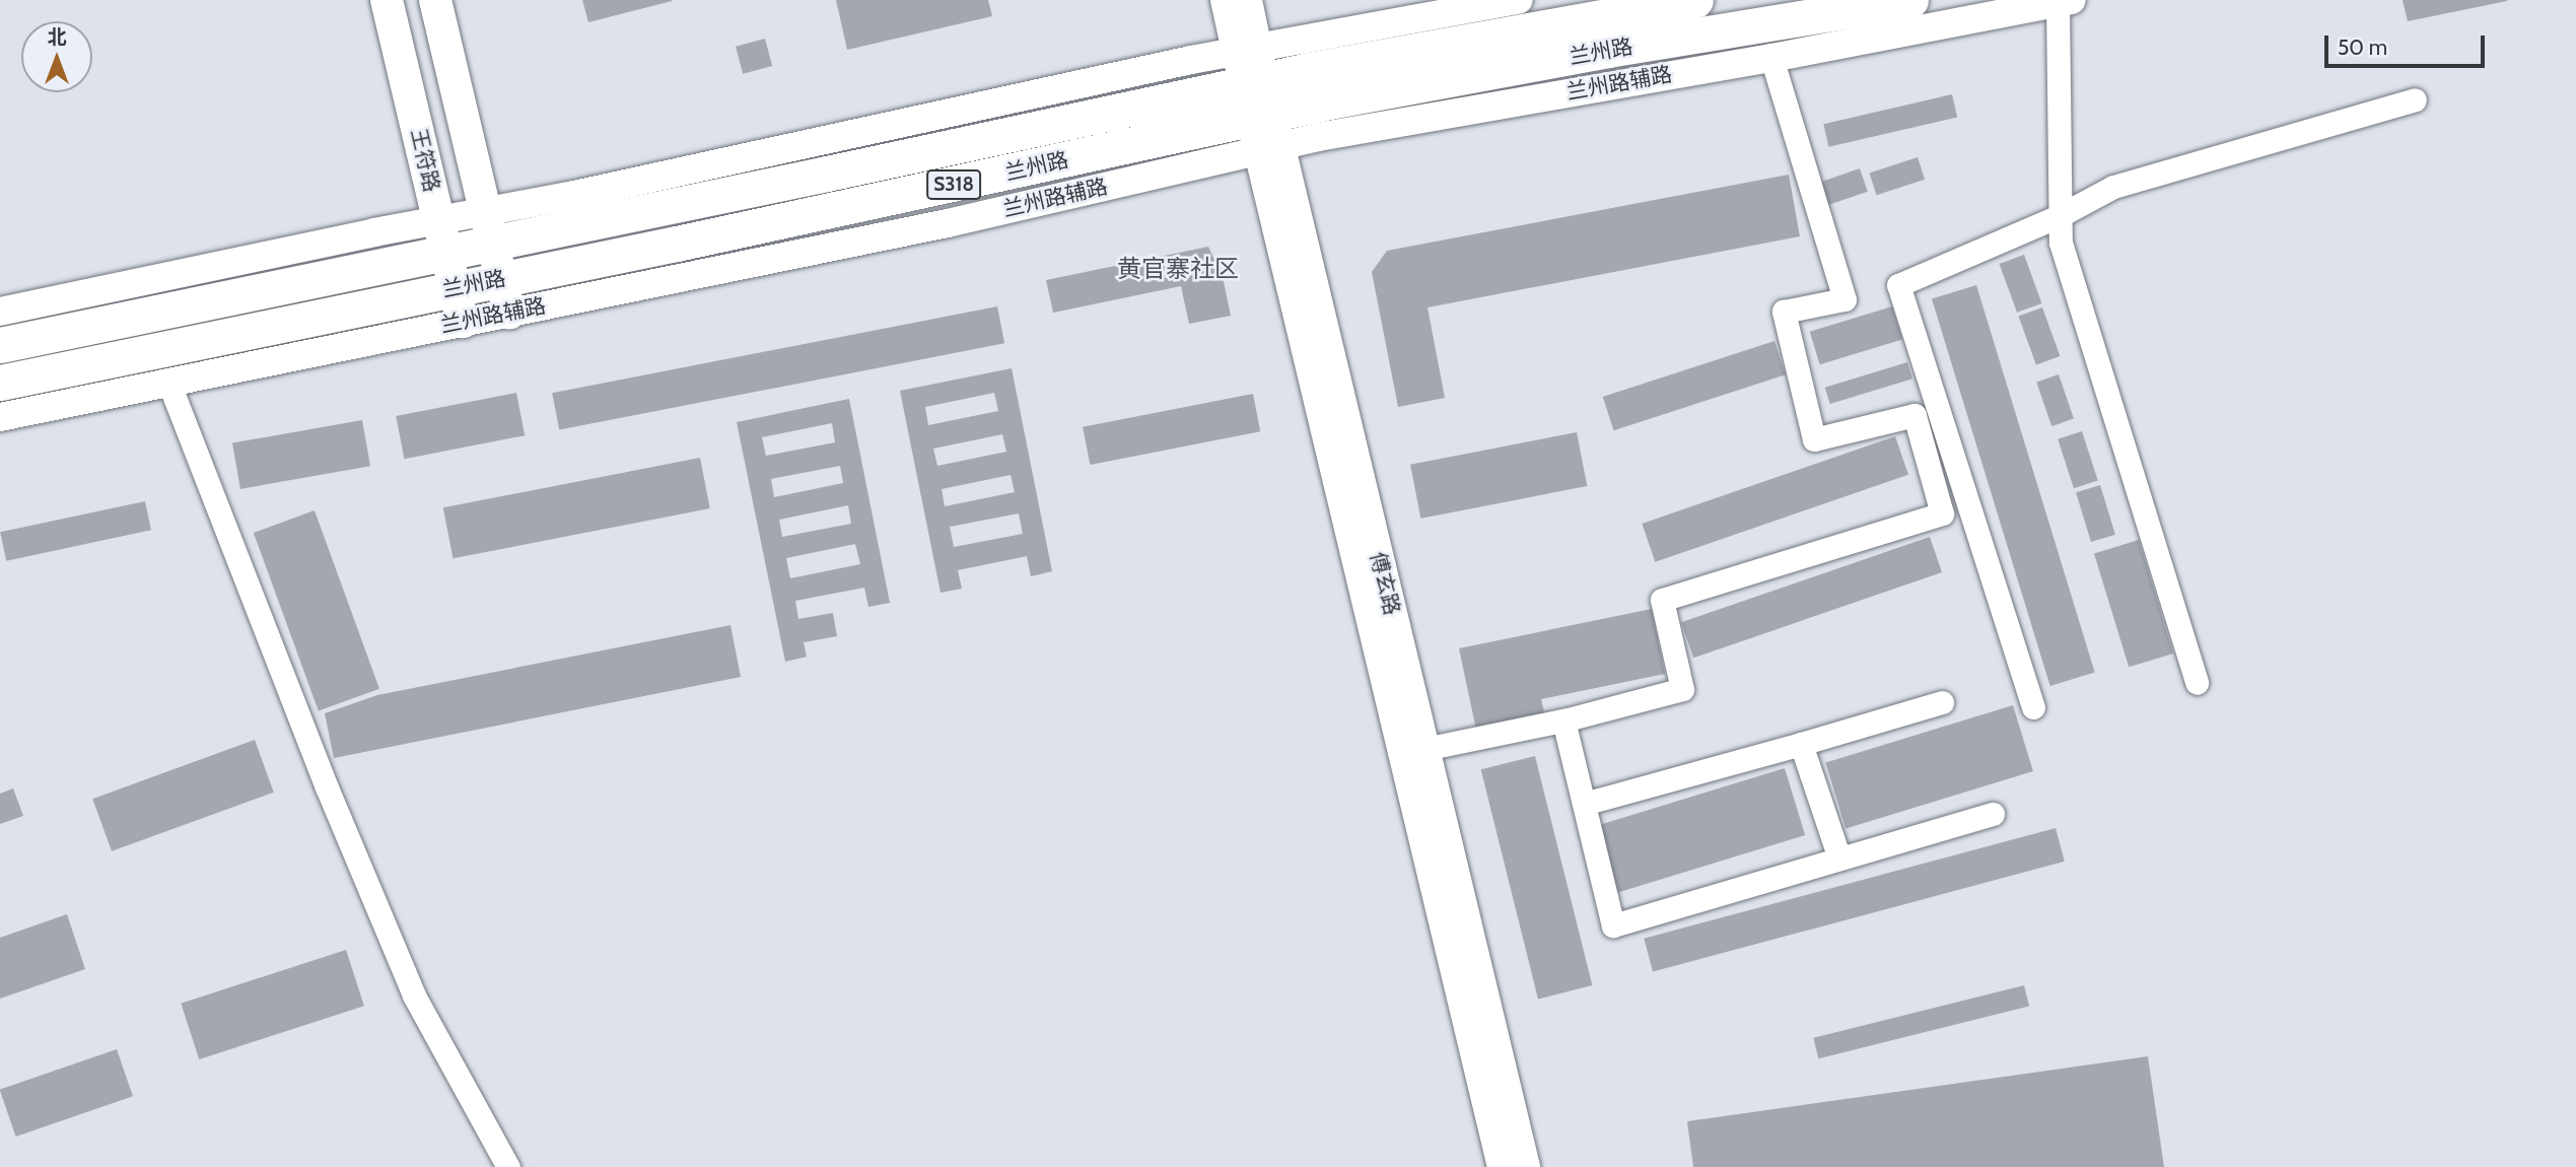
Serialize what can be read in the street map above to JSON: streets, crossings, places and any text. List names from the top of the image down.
{
  "streets": {
    "main road": ["兰州路", "王符路", "S318"],
    "street": ["兰州路辅路", "傅玄路"]
  },
  "crossings": [
    ["兰州路", "兰州路辅路"],
    ["兰州路", "王符路"],
    ["兰州路", "傅玄路"],
    ["兰州路辅路", "王符路"],
    ["兰州路辅路", "傅玄路"]
  ],
  "districts": ["黄官寨社区"],
  "scale_bar": "50 m",
  "north": "top"
}
